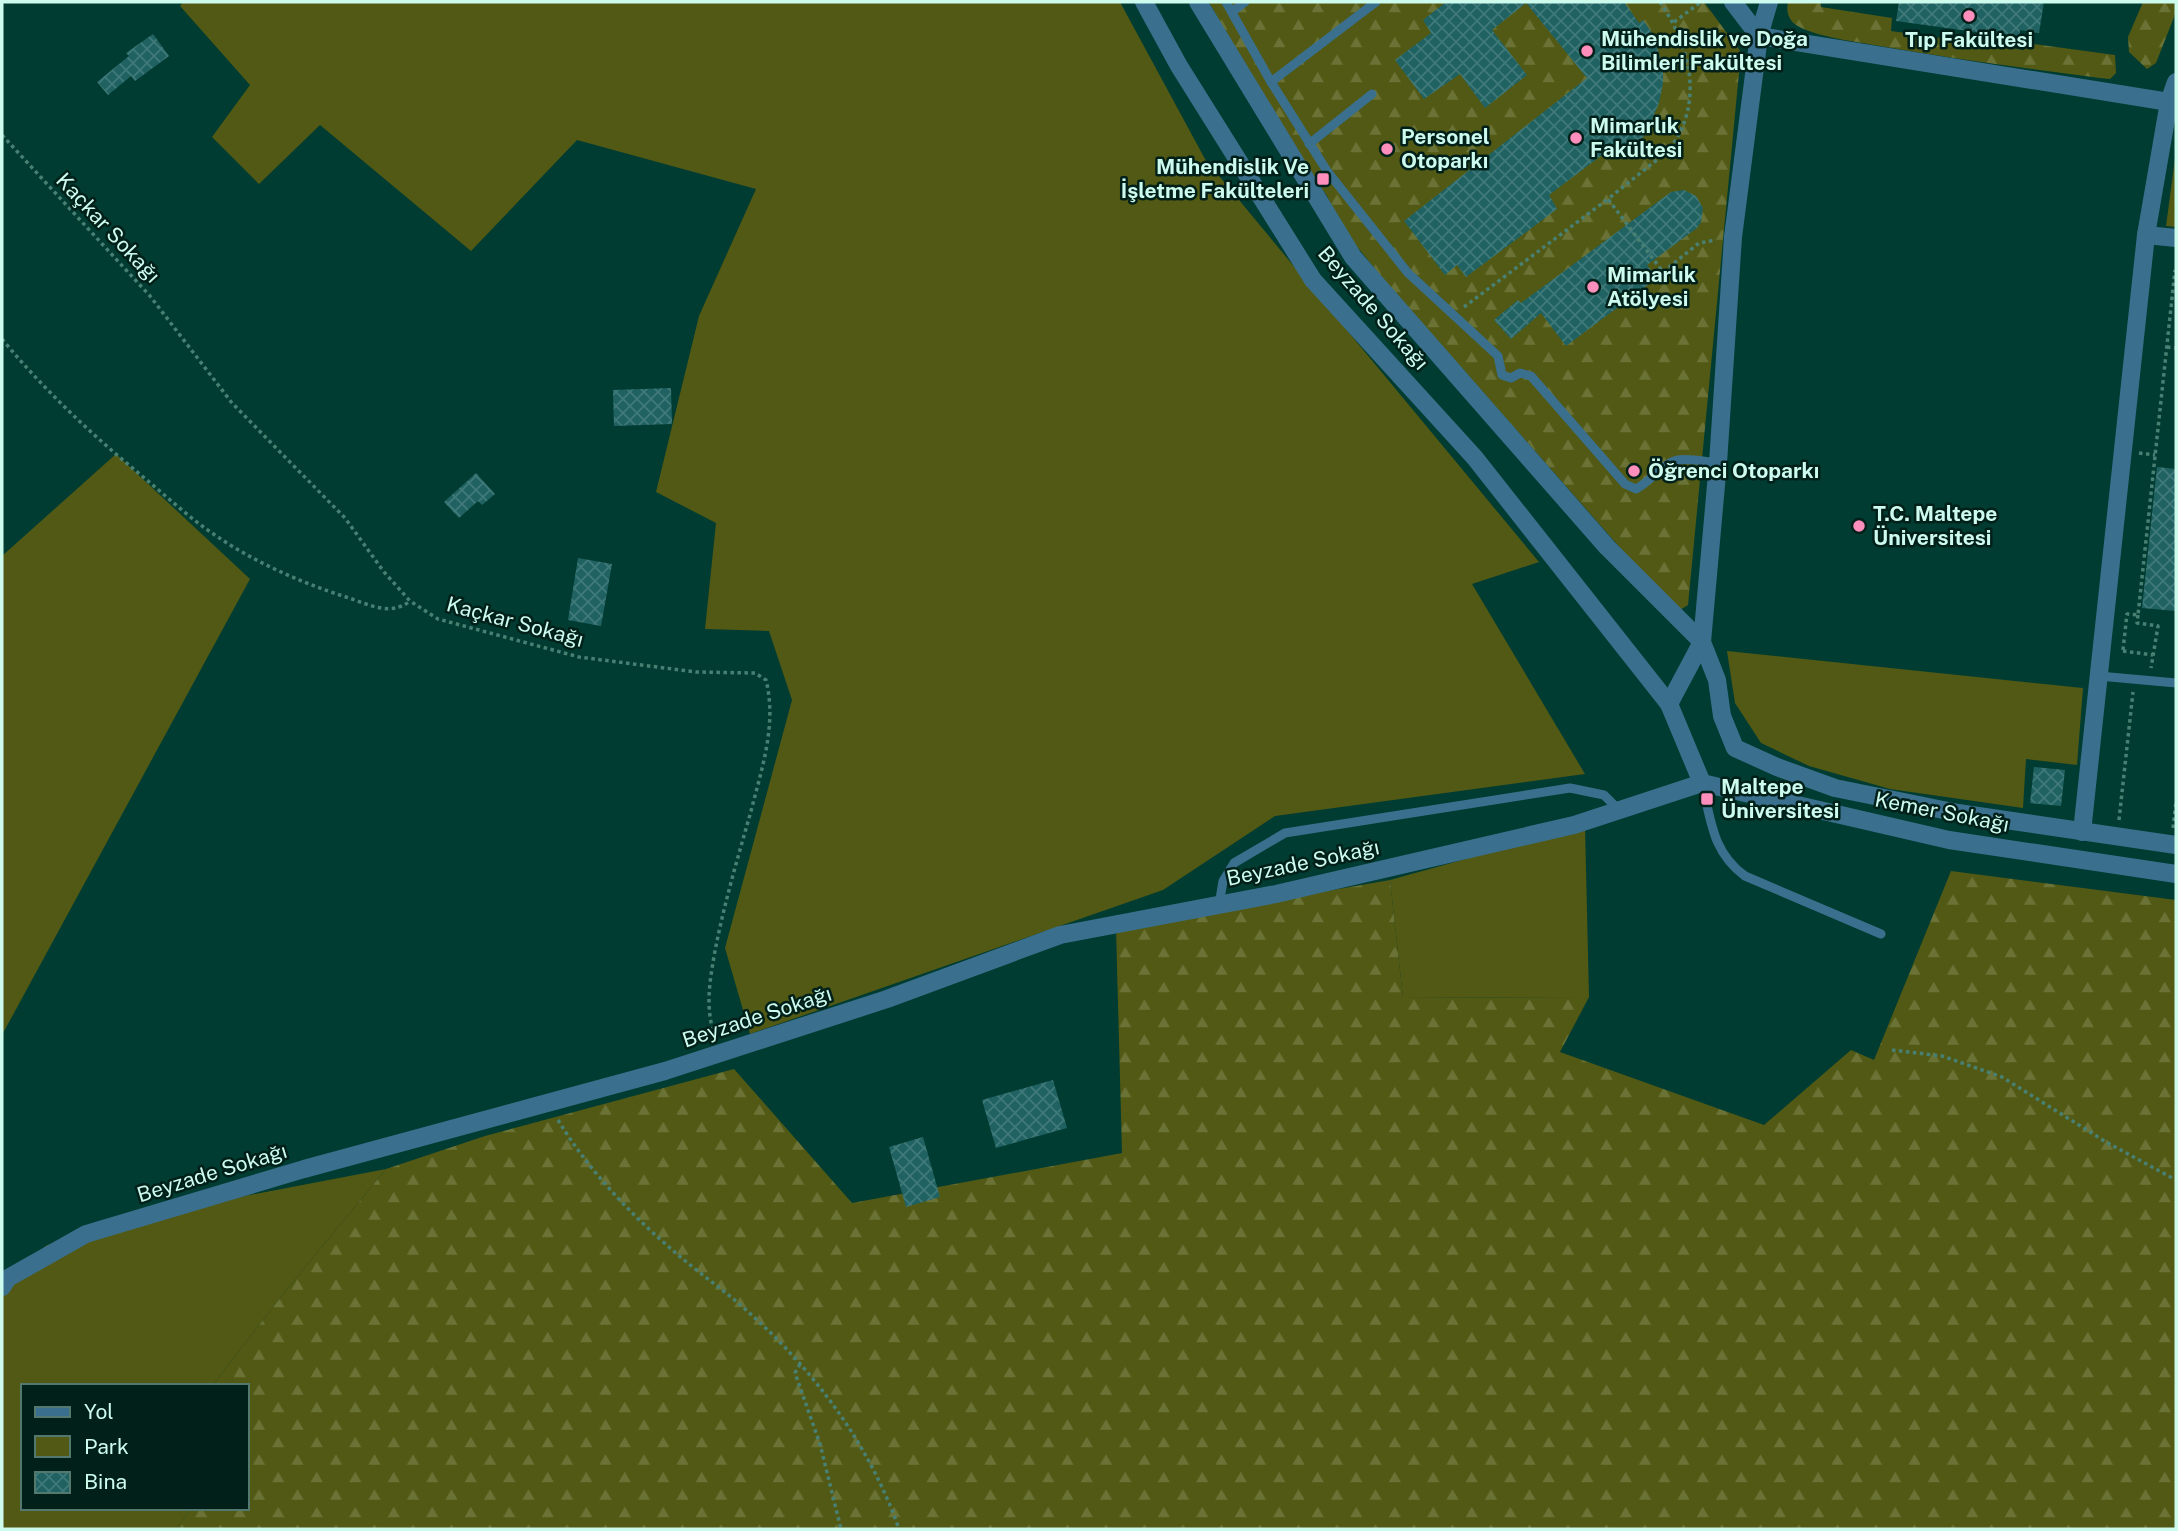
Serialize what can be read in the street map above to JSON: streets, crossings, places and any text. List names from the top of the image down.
{
  "streets": {
    "street": ["Beyzade Sokağı", "Kemer Sokağı"],
    "path": ["Kaçkar Sokağı"]
  },
  "crossings": [
    ["Kaçkar Sokağı", "Beyzade Sokağı"],
    ["Beyzade Sokağı", "Kemer Sokağı"]
  ],
  "places": {
    "other": [
      "Tıp Fakültesi",
      "Mühendislik ve Doğa Bilimleri Fakültesi",
      "Mimarlık Fakültesi",
      "Personel Otoparkı",
      "Mimarlık Atölyesi",
      "Öğrenci Otoparkı",
      "T.C. Maltepe Üniversitesi"
    ],
    "transit": ["Mühendislik Ve İşletme Fakülteleri", "Maltepe Üniversitesi"]
  },
  "legend": ["Yol", "Park", "Bina"]
}
